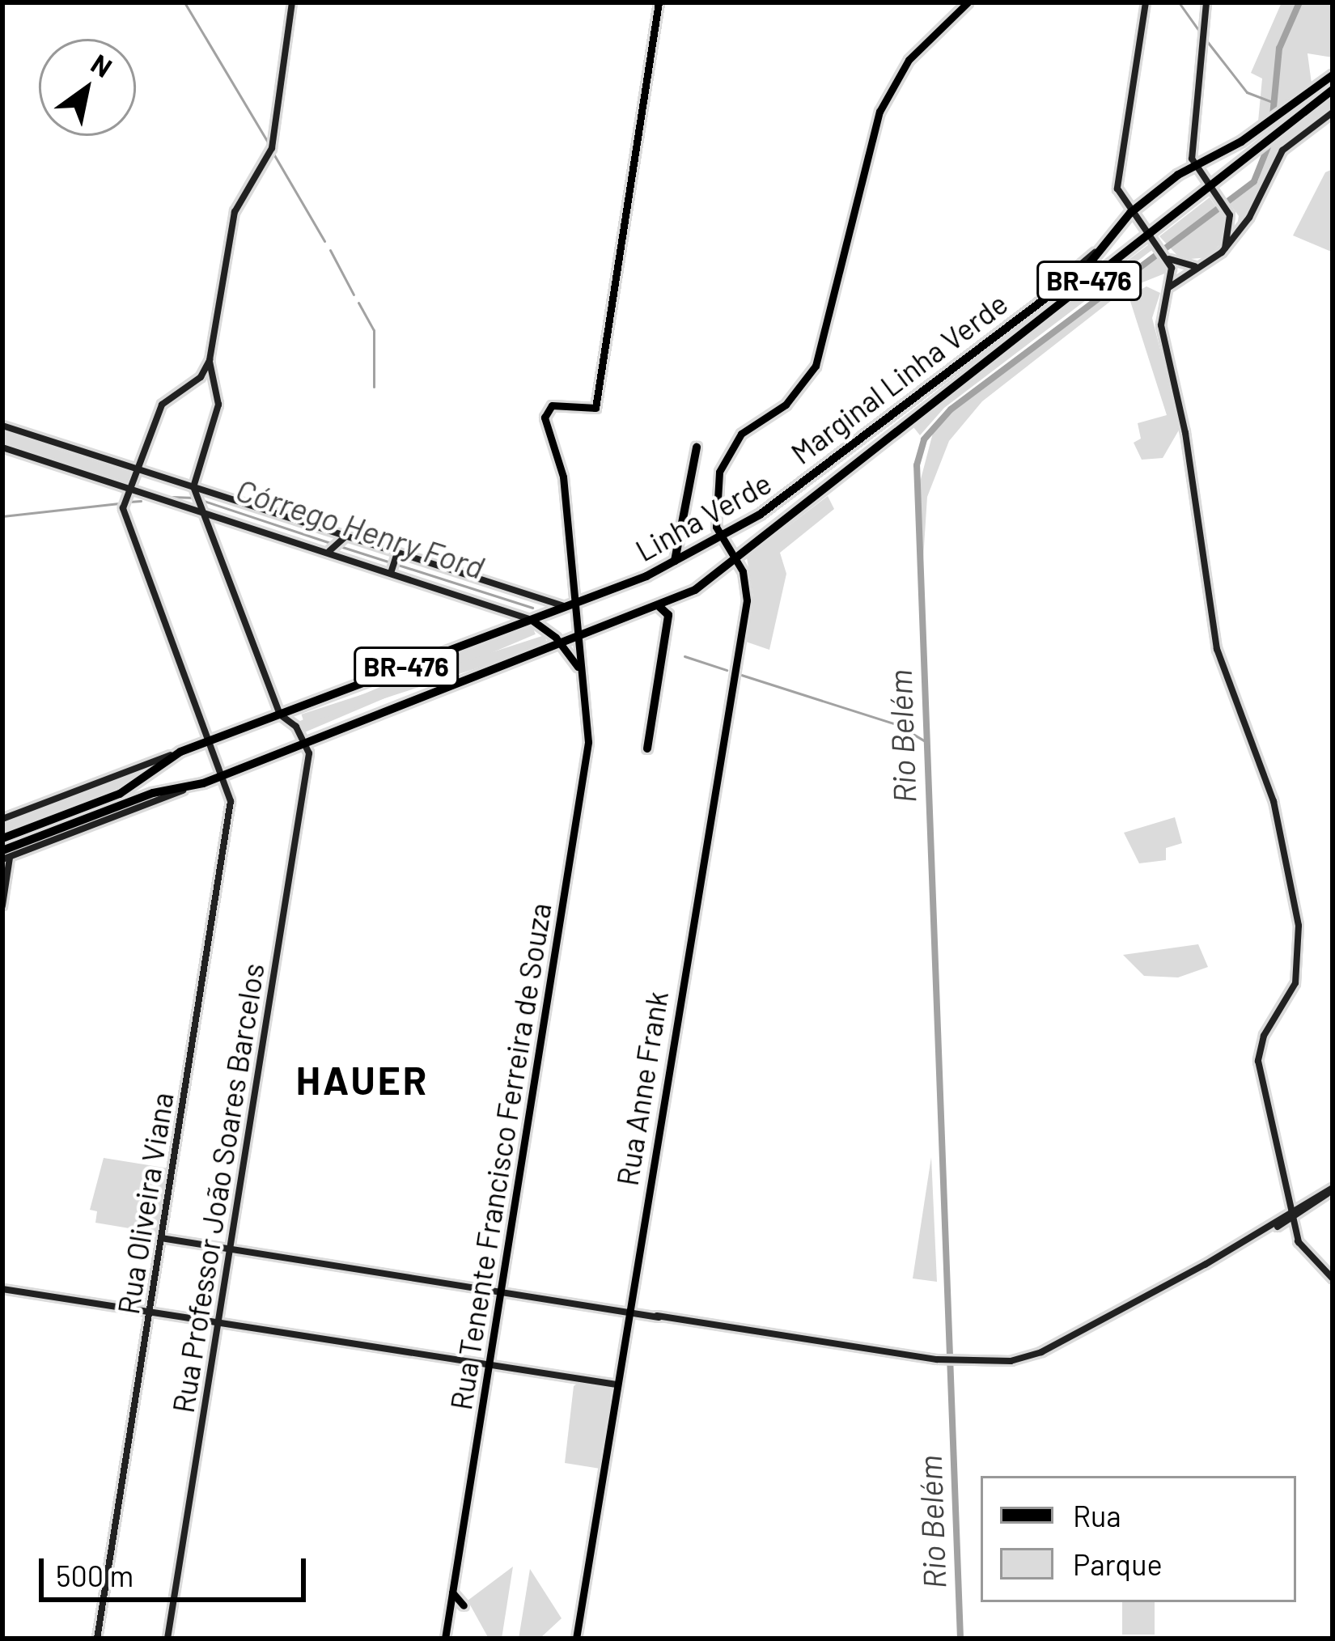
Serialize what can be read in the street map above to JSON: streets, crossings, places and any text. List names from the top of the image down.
{
  "streets": {
    "highway": ["BR-476", "Linha Verde"],
    "main road": [
      "Rua Anne Frank",
      "Rua Tenente Francisco Ferreira de Souza",
      "Rua Professor João Soares Barcelos",
      "Rua Oliveira Viana"
    ]
  },
  "crossings": [
    ["Linha Verde", "Rua Anne Frank"],
    ["Linha Verde", "Rua Tenente Francisco Ferreira de Souza"],
    ["Linha Verde", "Rua Professor João Soares Barcelos"],
    ["Linha Verde", "Rua Oliveira Viana"]
  ],
  "districts": ["HAUER"],
  "water": ["Córrego Henry Ford", "Rio Belém"],
  "legend": ["Rua", "Parque"],
  "scale_bar": "500 m",
  "north": "top right"
}
